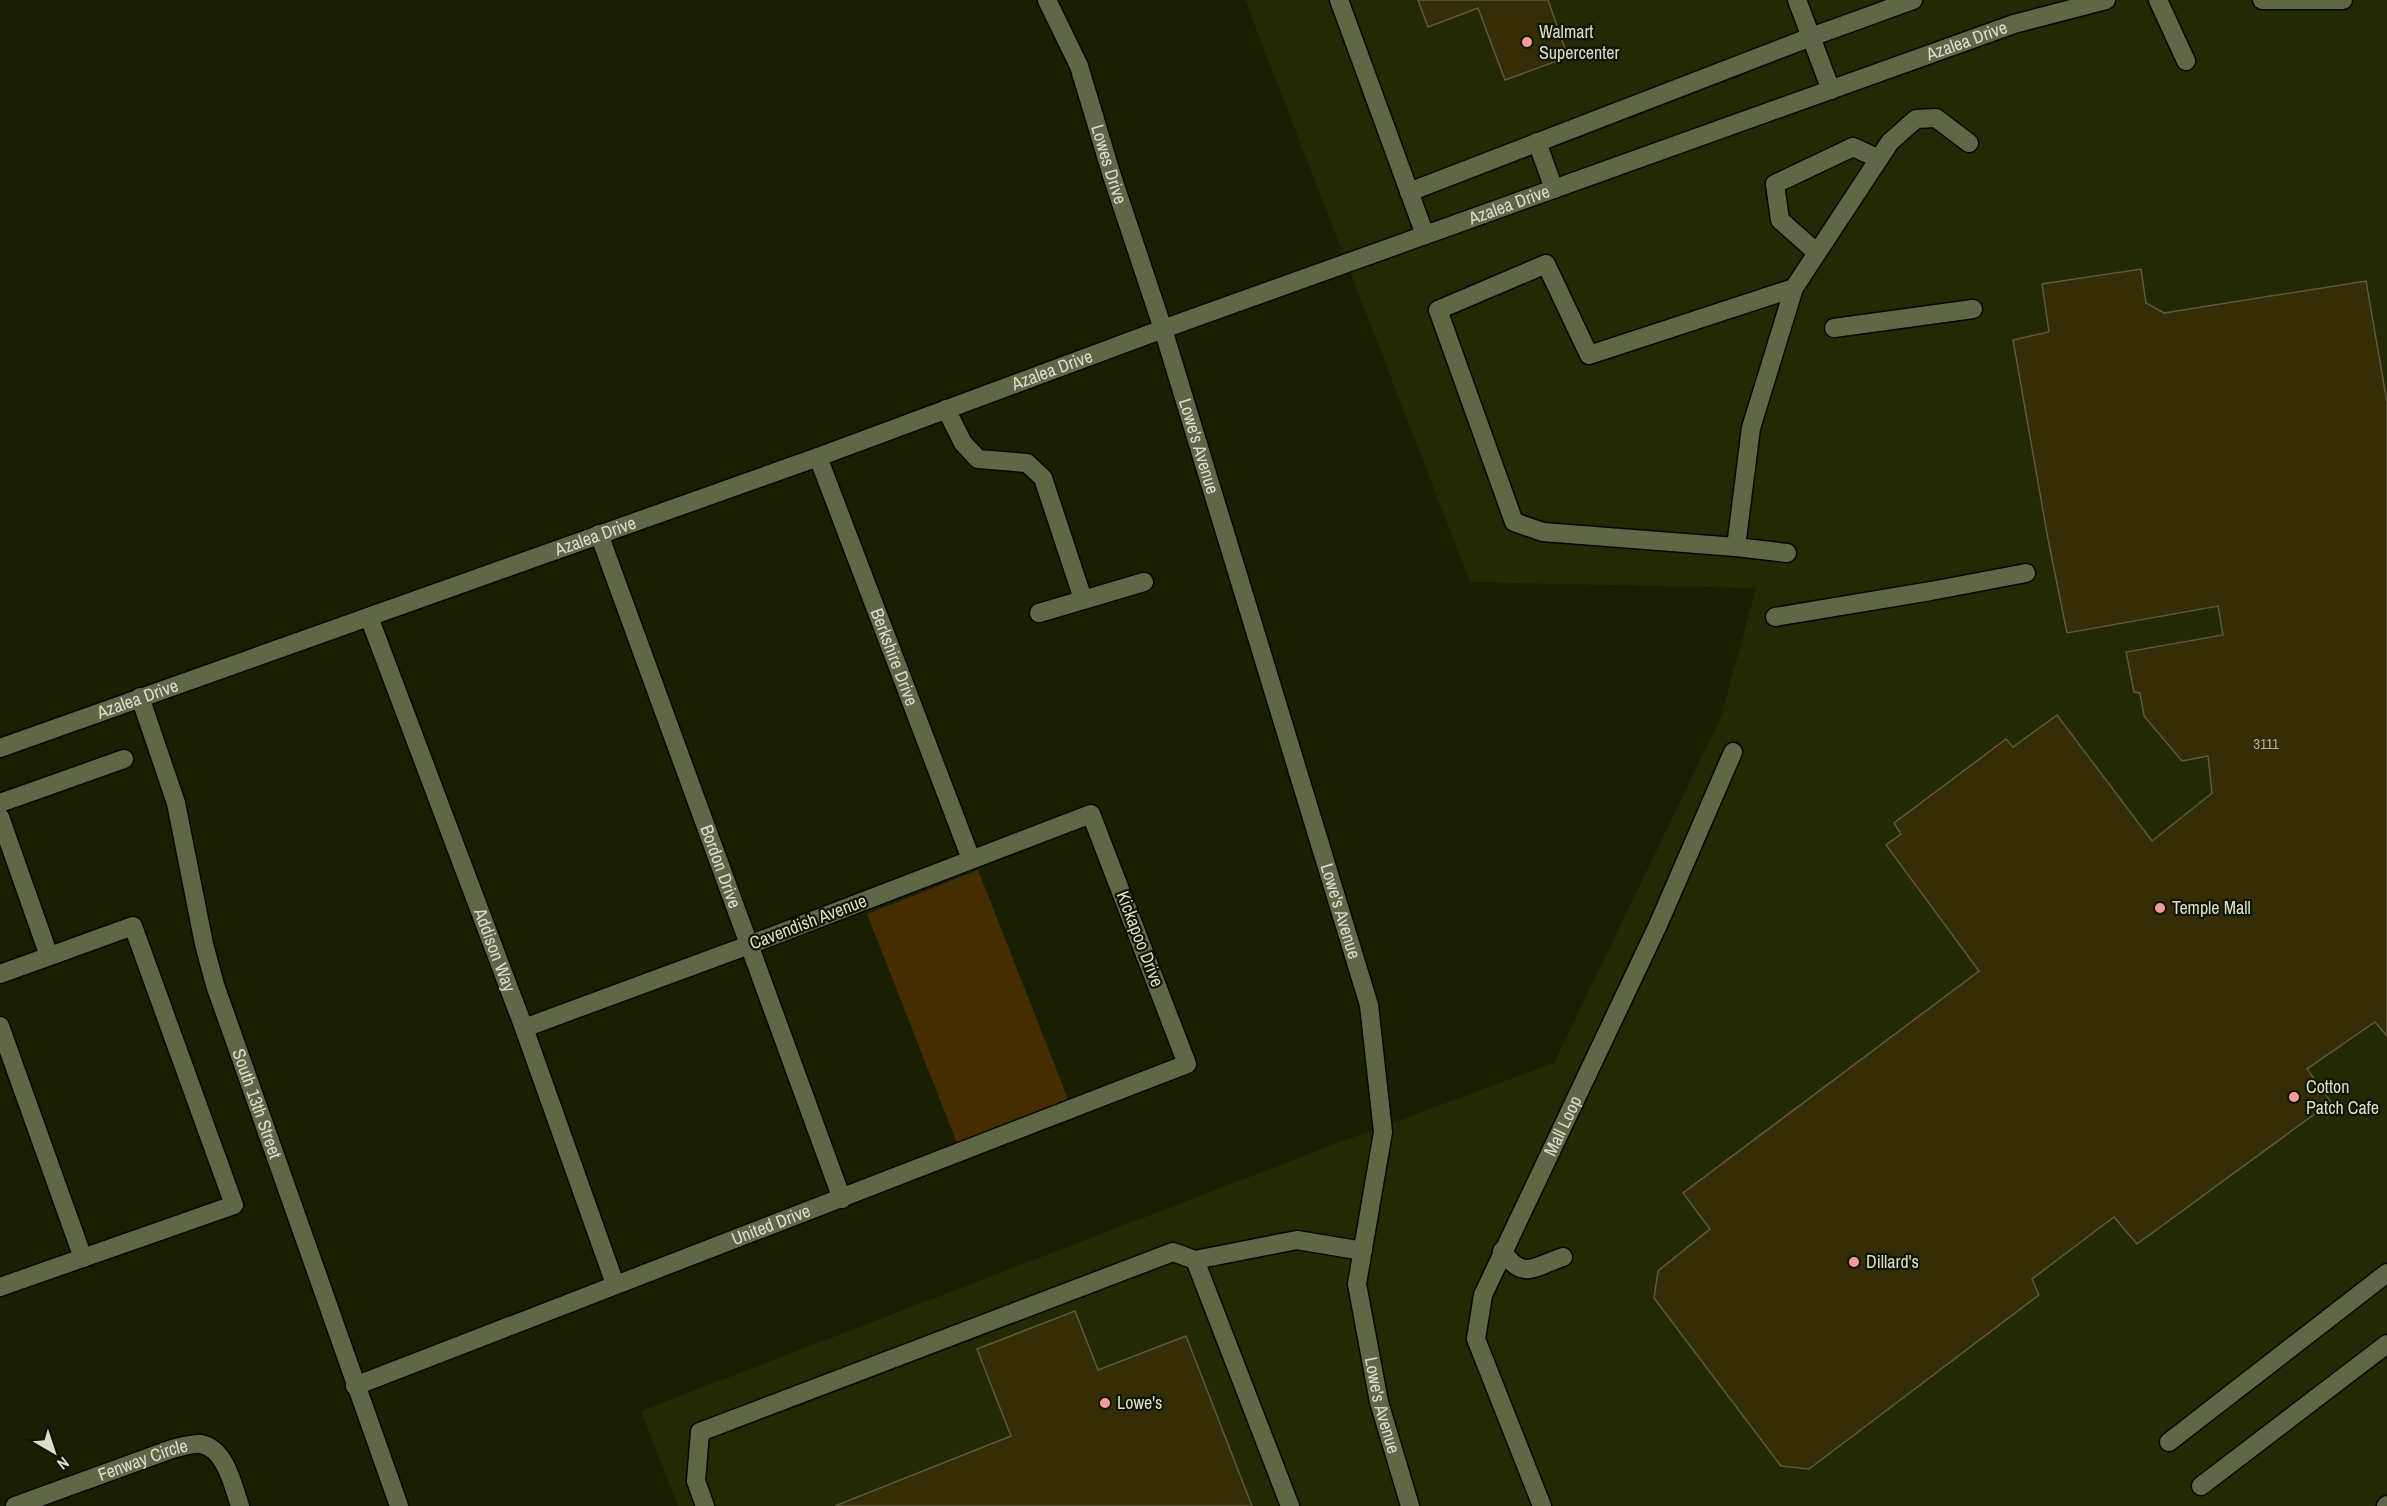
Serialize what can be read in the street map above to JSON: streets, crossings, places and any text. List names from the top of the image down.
{
  "streets": {
    "street": [
      "Azalea Drive",
      "Lowes Drive",
      "Lowe's Avenue",
      "Berkshire Drive",
      "Bordon Drive",
      "Cavendish Avenue",
      "Kickapoo Drive",
      "Addison Way",
      "South 13th Street",
      "Mall Loop",
      "United Drive",
      "Fenway Circle"
    ]
  },
  "crossings": [
    ["Azalea Drive", "Lowes Drive"],
    ["Azalea Drive", "Lowe's Avenue"],
    ["Azalea Drive", "Berkshire Drive"],
    ["Azalea Drive", "Bordon Drive"],
    ["Azalea Drive", "Addison Way"],
    ["Azalea Drive", "South 13th Street"],
    ["Lowes Drive", "Lowe's Avenue"],
    ["Berkshire Drive", "Cavendish Avenue"],
    ["Bordon Drive", "Cavendish Avenue"],
    ["Bordon Drive", "United Drive"],
    ["Cavendish Avenue", "Kickapoo Drive"],
    ["Cavendish Avenue", "Addison Way"],
    ["Kickapoo Drive", "United Drive"],
    ["Addison Way", "United Drive"],
    ["South 13th Street", "United Drive"]
  ],
  "places": [
    "Walmart Supercenter",
    "Temple Mall",
    "Cotton Patch Cafe",
    "Dillard's",
    "Lowe's"
  ],
  "house_numbers": ["3111"],
  "north": "bottom right"
}
